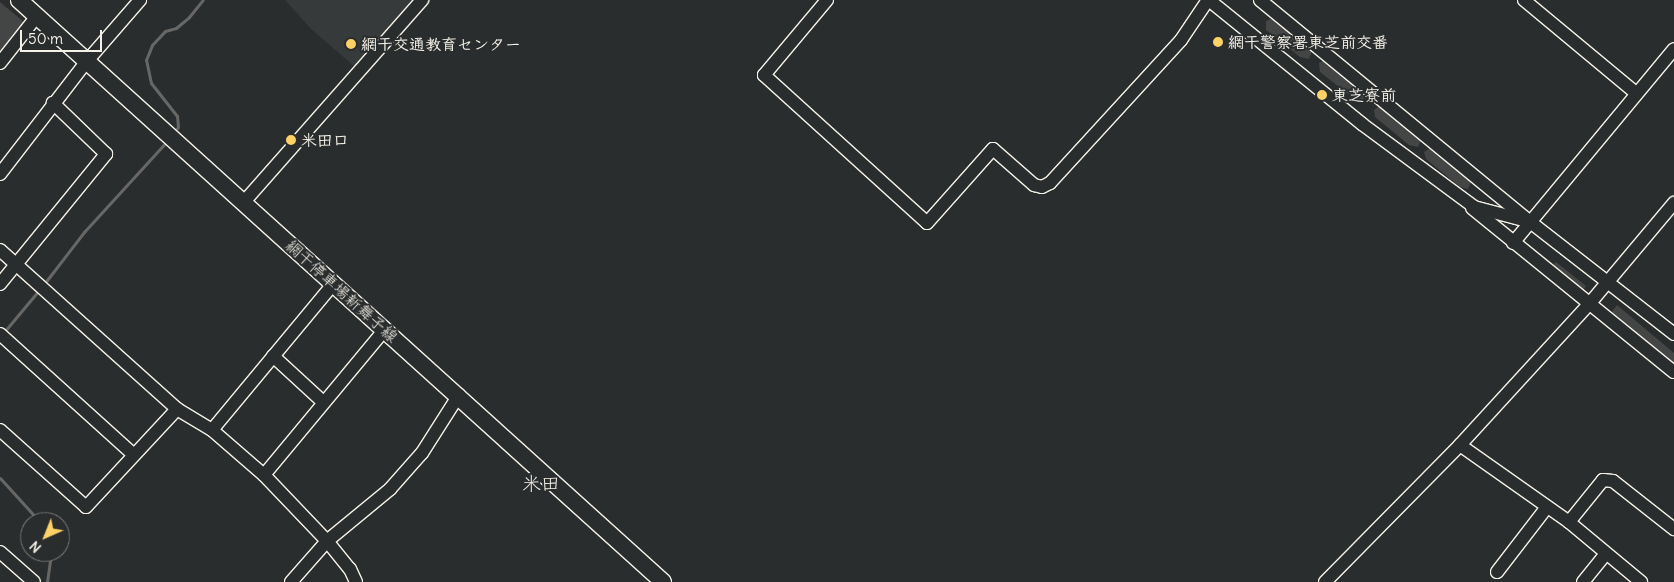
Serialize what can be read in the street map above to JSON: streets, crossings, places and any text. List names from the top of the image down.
{
  "streets": {
    "main road": ["網干停車場新舞子線"]
  },
  "districts": ["米田"],
  "places": [
    "網干警察署東芝前交番",
    "網干交通教育センター",
    "東芝寮前",
    "米田口"
  ],
  "scale_bar": "50 m",
  "north": "bottom left"
}
